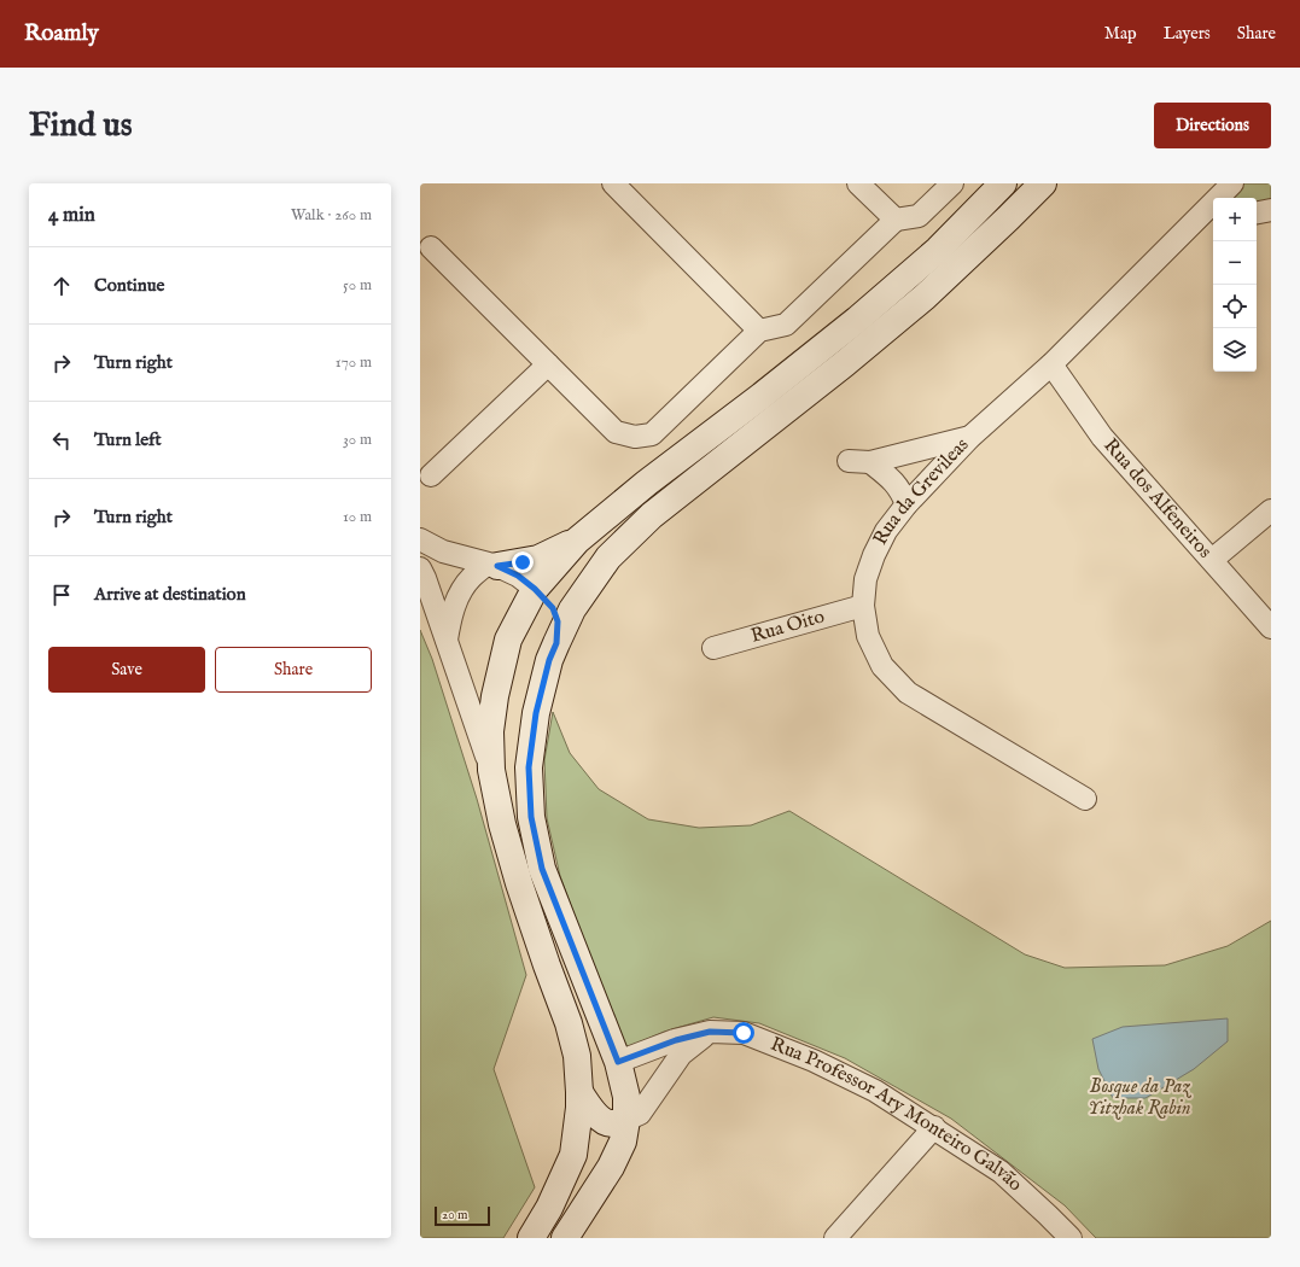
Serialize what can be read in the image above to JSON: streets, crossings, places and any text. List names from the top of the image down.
{
  "streets": {
    "street": [
      "Rua da Grevileas",
      "Rua dos Alfeneiros",
      "Rua Oito",
      "Rua Professor Ary Monteiro Galvão"
    ]
  },
  "crossings": [
    ["Rua da Grevileas", "Rua dos Alfeneiros"],
    ["Rua da Grevileas", "Rua Oito"]
  ],
  "parks": ["Bosque da Paz Yitzhak Rabin"],
  "scale_bar": "20 m",
  "page": {
    "header": "Roamly",
    "nav": ["Map", "Layers", "Share"],
    "buttons": [
      "Directions",
      ["Save", "Share"]
    ],
    "title": "Find us",
    "heading": ["4 min", "Walk · 260 m"],
    "map_buttons": ["+", "−"],
    "list": [
      ["Continue", "50 m"],
      ["Turn right", "170 m"],
      ["Turn left", "30 m"],
      ["Turn right", "10 m"],
      "Arrive at destination"
    ],
    "scale": "20 m"
  }
}
